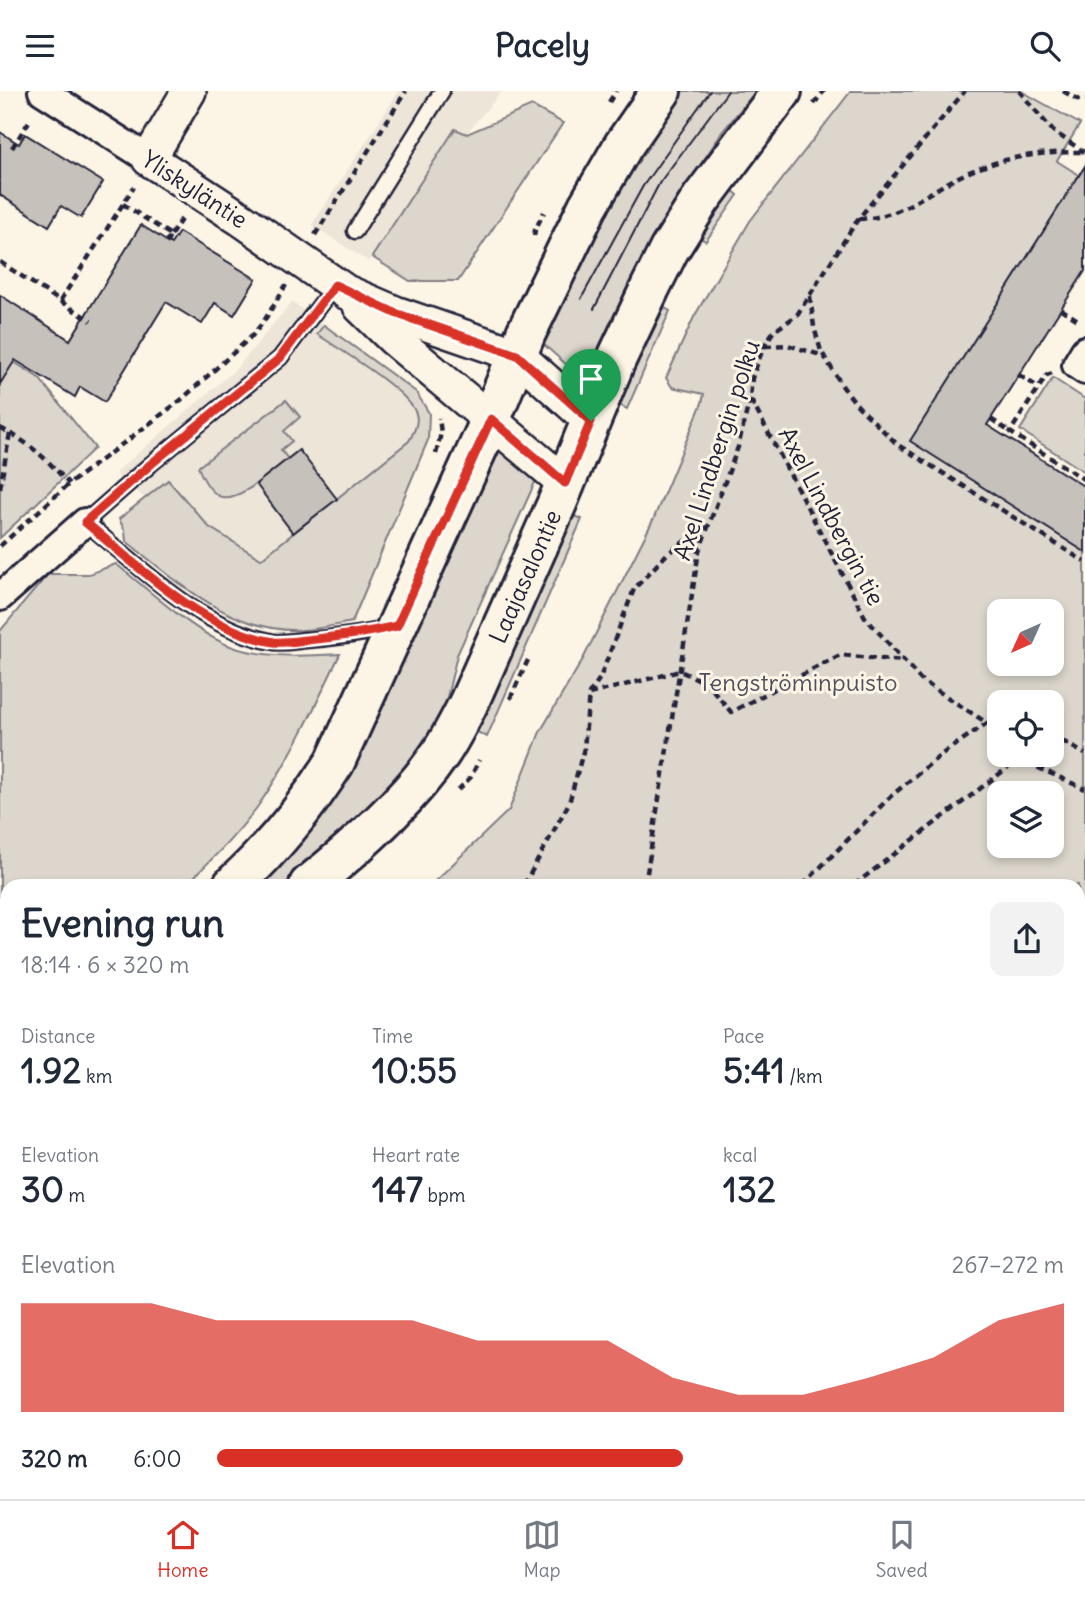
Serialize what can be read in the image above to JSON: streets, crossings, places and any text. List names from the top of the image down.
{
  "streets": {
    "main road": ["Laajasalontie"],
    "street": ["Yliskyläntie"],
    "path": ["Axel Lindbergin polku", "Axel Lindbergin tie"]
  },
  "crossings": [
    ["Yliskyläntie", "Laajasalontie"],
    ["Axel Lindbergin polku", "Axel Lindbergin tie"]
  ],
  "parks": ["Tengströminpuisto"],
  "north": "bottom left",
  "page": {
    "header": "Pacely",
    "heading": ["Evening run", "18:14 · 6 × 320 m"],
    "stats": [
      ["Distance", "1.92 km"],
      ["Time", "10:55"],
      ["Pace", "5:41 /km"],
      ["Elevation", "30 m"],
      ["Heart rate", "147 bpm"],
      ["kcal", "132"]
    ],
    "chart": ["Elevation", "267–272 m"],
    "list": [
      {
        "name": "320 m",
        "note": "6:00"
      }
    ],
    "tabs": ["Home", "Map", "Saved"]
  }
}
